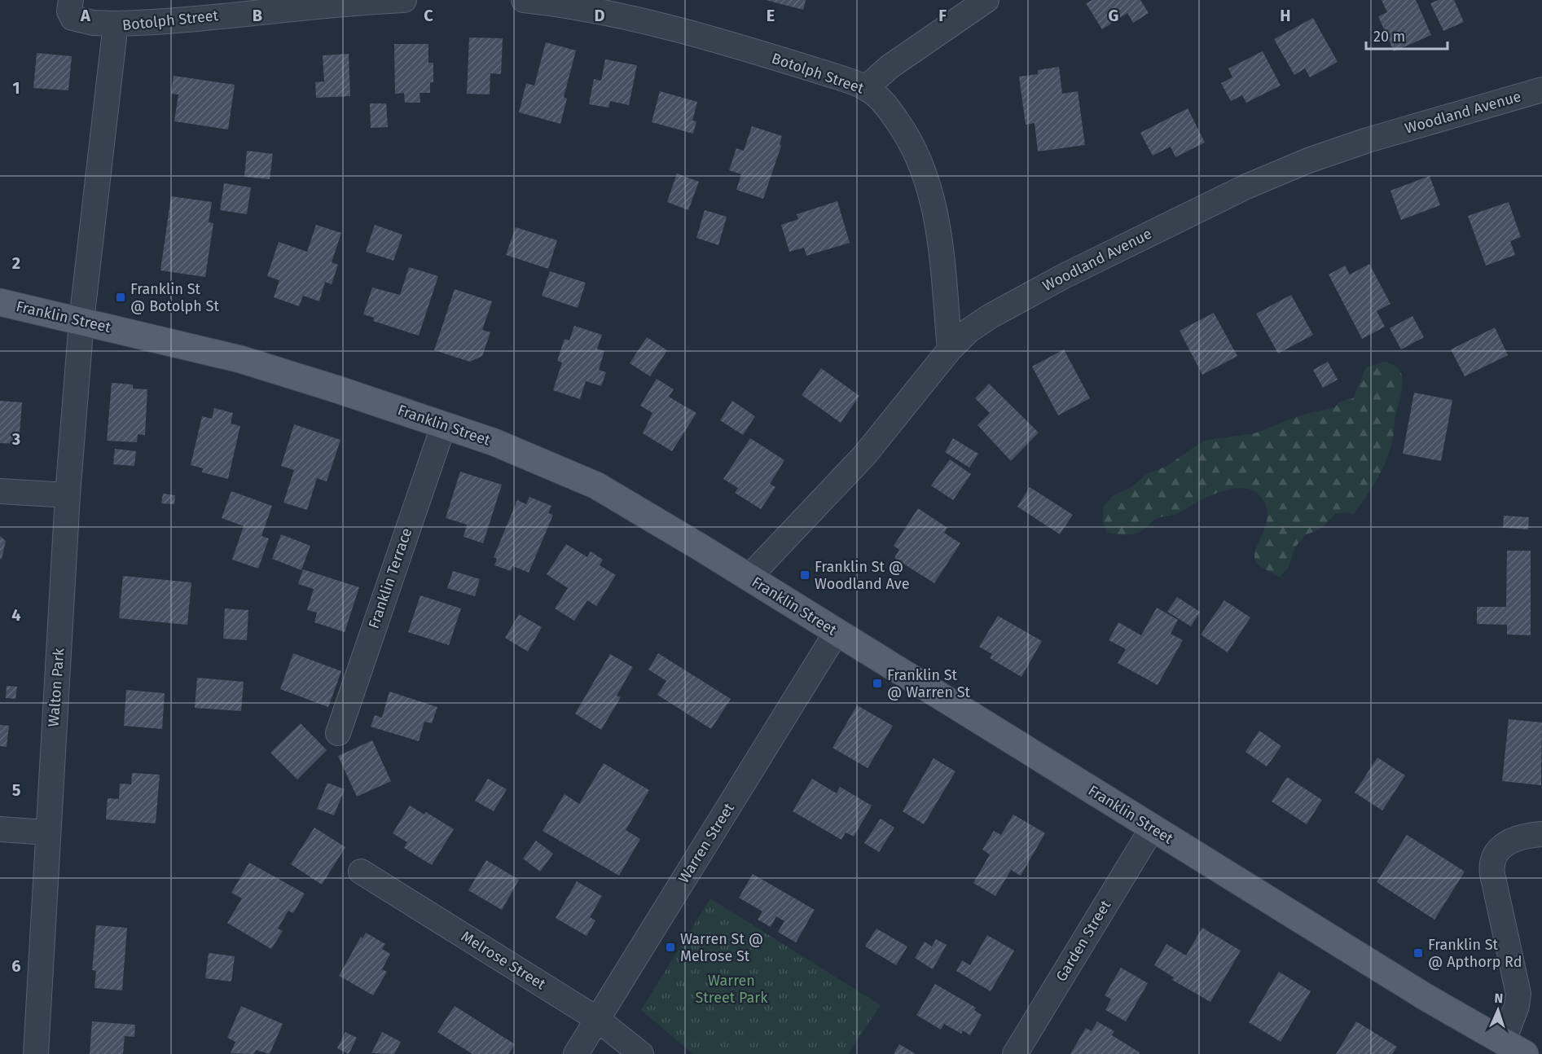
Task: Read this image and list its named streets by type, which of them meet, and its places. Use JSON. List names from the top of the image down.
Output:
{
  "streets": {
    "main road": ["Franklin Street"],
    "street": [
      "Botolph Street",
      "Woodland Avenue",
      "Franklin Terrace",
      "Walton Park",
      "Warren Street",
      "Garden Street",
      "Melrose Street"
    ]
  },
  "crossings": [
    ["Botolph Street", "Woodland Avenue"],
    ["Botolph Street", "Franklin Street"],
    ["Botolph Street", "Walton Park"],
    ["Woodland Avenue", "Franklin Street"],
    ["Franklin Street", "Franklin Terrace"],
    ["Franklin Street", "Walton Park"],
    ["Franklin Street", "Warren Street"],
    ["Franklin Street", "Garden Street"],
    ["Warren Street", "Melrose Street"]
  ],
  "parks": ["Warren Street Park"],
  "places": {
    "transit": [
      "Franklin St @ Botolph St",
      "Franklin St @ Woodland Ave",
      "Franklin St @ Warren St",
      "Warren St @ Melrose St",
      "Franklin St @ Apthorp Rd"
    ]
  },
  "scale_bar": "20 m",
  "north": "top",
  "grid": {
    "columns": [
      "A",
      "B",
      "C",
      "D",
      "E",
      "F",
      "G",
      "H"
    ],
    "rows": [
      "1",
      "2",
      "3",
      "4",
      "5",
      "6"
    ]
  }
}
